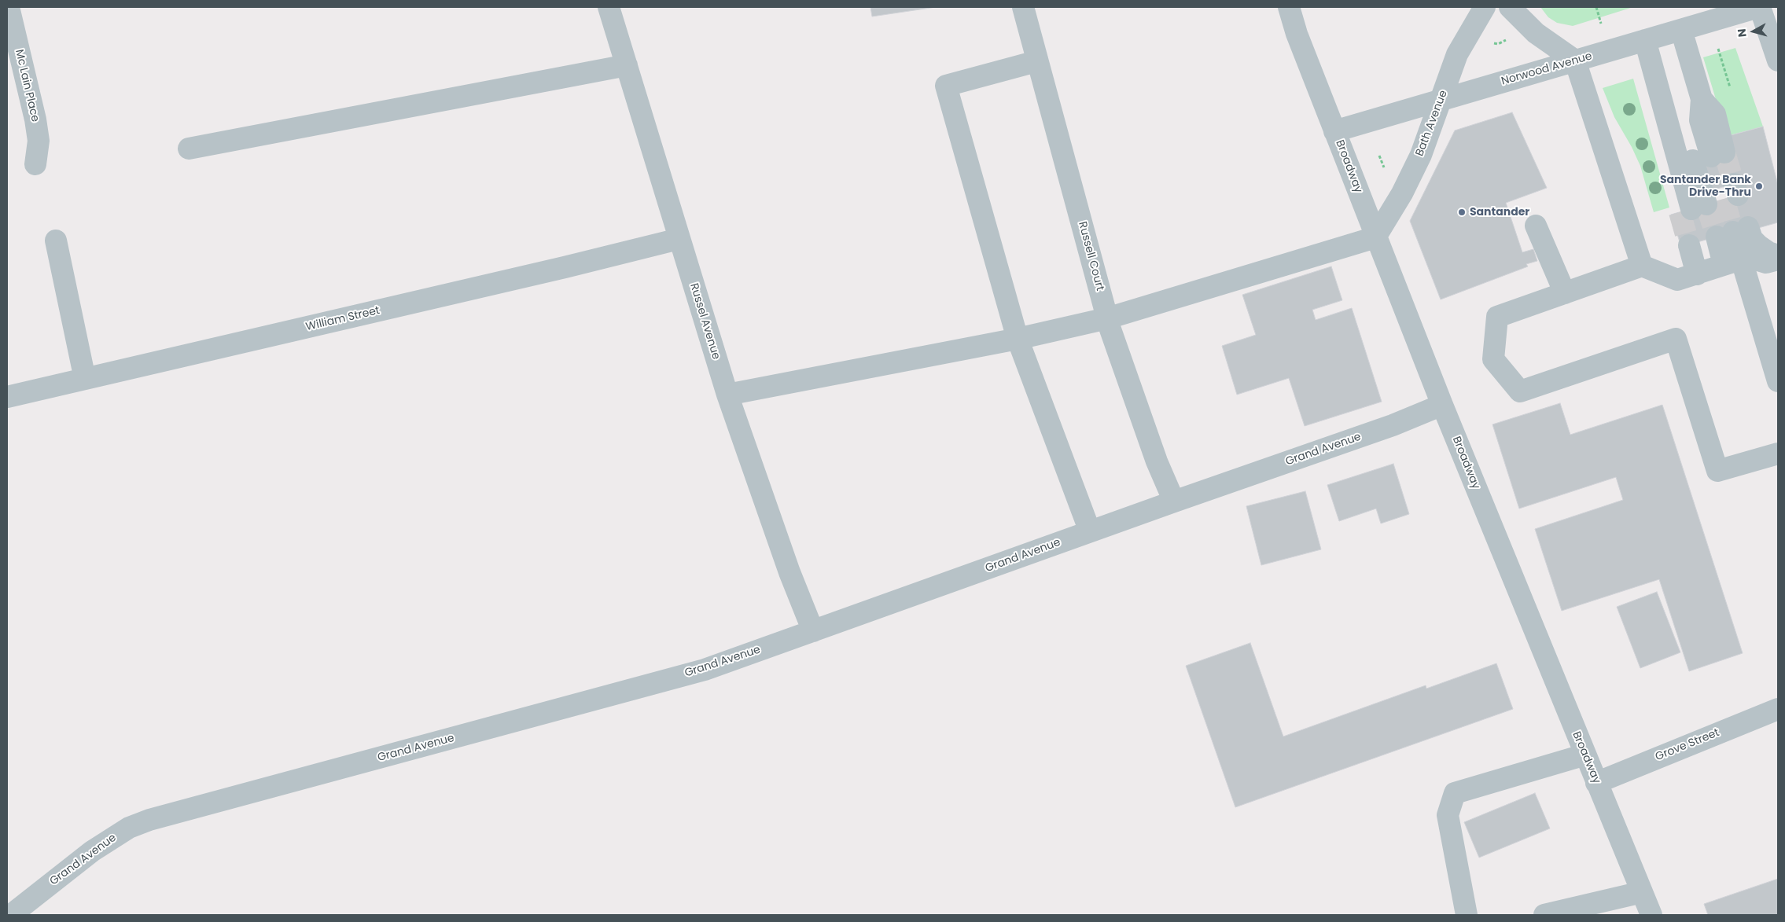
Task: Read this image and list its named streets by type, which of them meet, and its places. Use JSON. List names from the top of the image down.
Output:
{
  "streets": {
    "street": [
      "Norwood Avenue",
      "Mc Lain Place",
      "Bath Avenue",
      "Broadway",
      "Russell Court",
      "William Street",
      "Russel Avenue",
      "Grand Avenue",
      "Grove Street"
    ]
  },
  "crossings": [
    ["Norwood Avenue", "Bath Avenue"],
    ["Norwood Avenue", "Broadway"],
    ["Bath Avenue", "Broadway"],
    ["Broadway", "Grand Avenue"],
    ["Broadway", "Grove Street"],
    ["Russell Court", "Grand Avenue"],
    ["William Street", "Russel Avenue"],
    ["Russel Avenue", "Grand Avenue"]
  ],
  "places": ["Santander Bank Drive-Thru", "Santander"],
  "north": "left"
}
